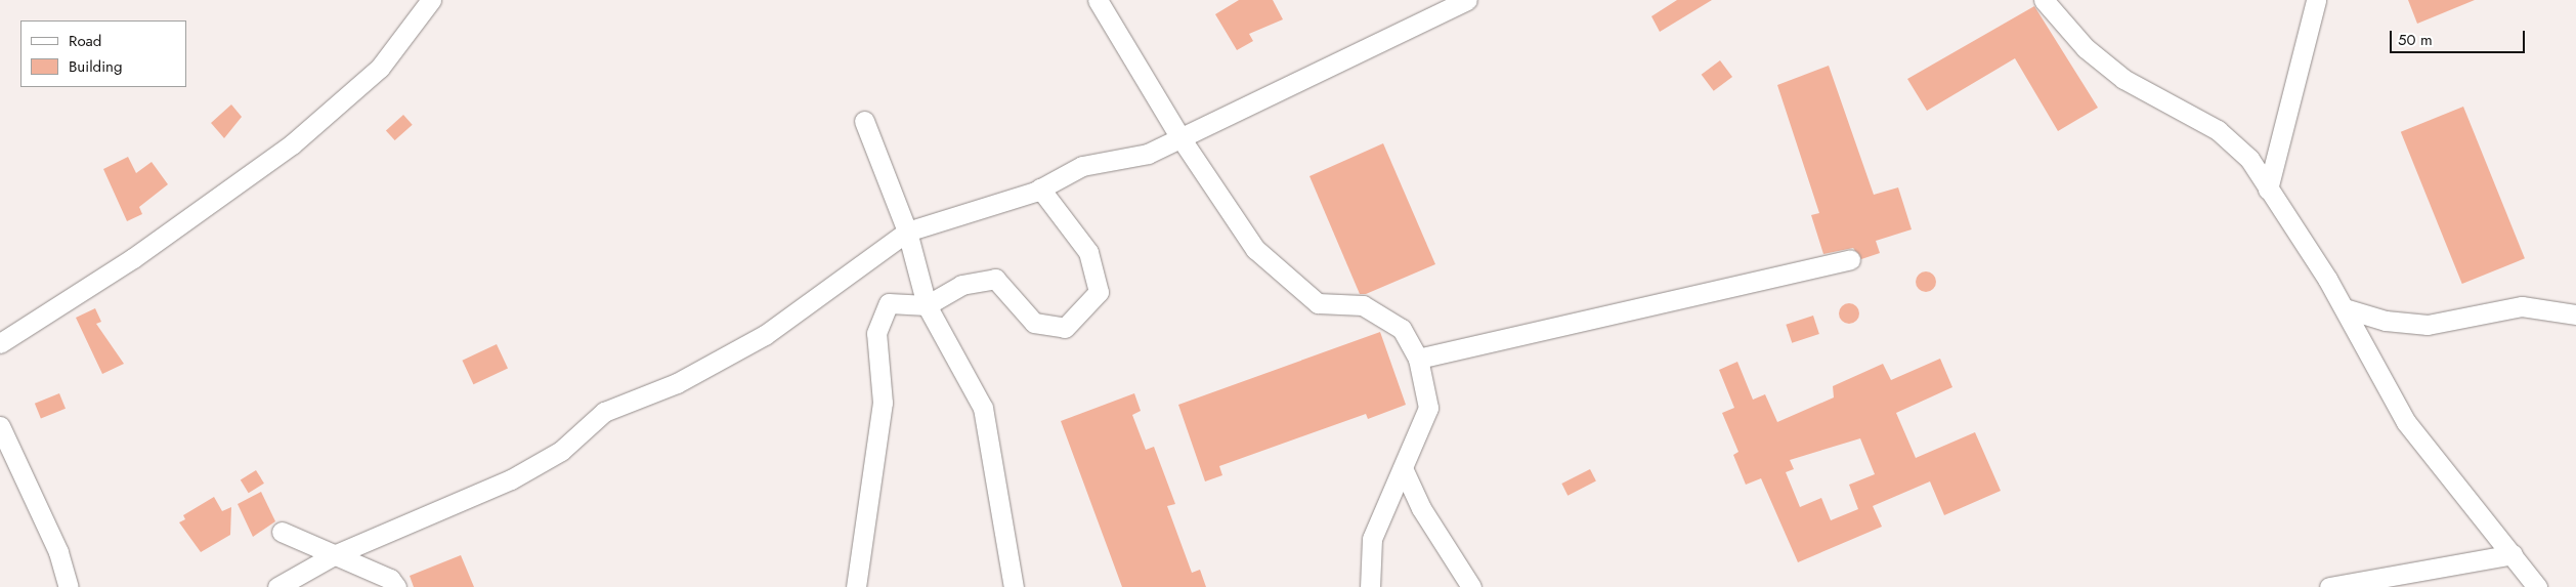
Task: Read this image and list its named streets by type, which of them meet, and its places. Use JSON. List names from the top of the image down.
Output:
{
  "legend": ["Road", "Building"],
  "scale_bar": "50 m"
}
